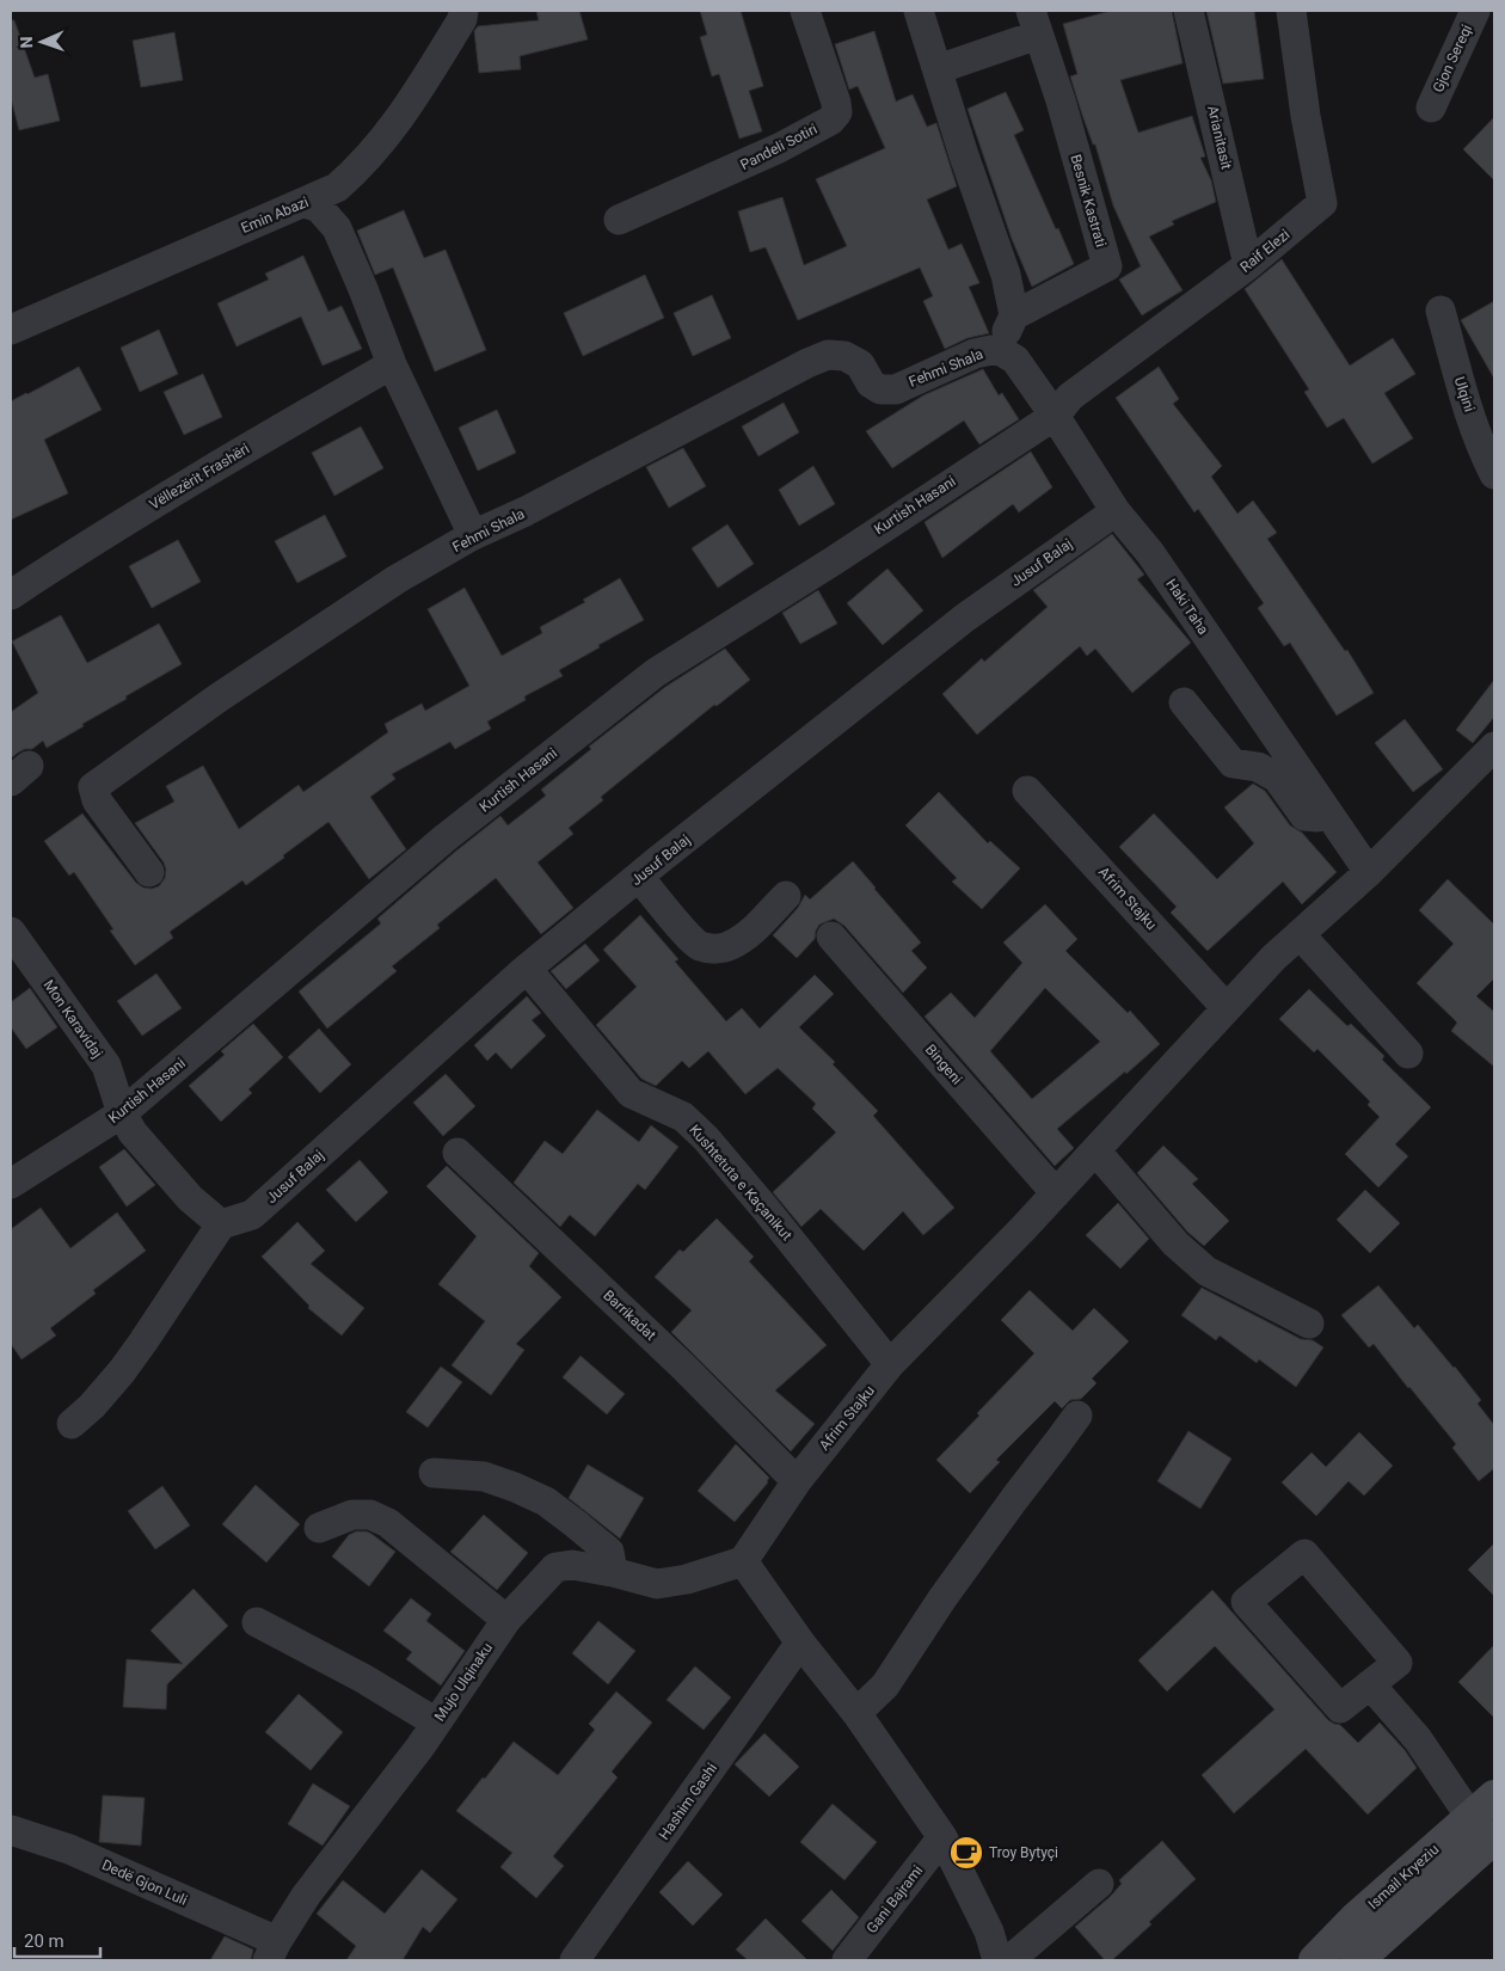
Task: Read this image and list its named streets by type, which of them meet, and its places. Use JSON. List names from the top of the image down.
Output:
{
  "streets": {
    "main road": ["Ismail Kryeziu"],
    "street": [
      "Gjon Sereqi",
      "Arianitasit",
      "Pandeli Sotiri",
      "Besnik Kastrati",
      "Emin Abazi",
      "Raif Elezi",
      "Fehmi Shala",
      "Ulqini",
      "Vëllezërit Frashëri",
      "Kurtish Hasani",
      "Jusuf Balaj",
      "Haki Taha",
      "Afrim Stajku",
      "Mon Karavidaj",
      "Bingeni",
      "Kushtetuta e Kaçanikut",
      "Barrikadat",
      "Mujo Ulqinaku",
      "Hashim Gashi",
      "Dedë Gjon Luli",
      "Gani Bajrami"
    ]
  },
  "crossings": [
    ["Arianitasit", "Raif Elezi"],
    ["Raif Elezi", "Kurtish Hasani"],
    ["Raif Elezi", "Haki Taha"],
    ["Fehmi Shala", "Haki Taha"],
    ["Kurtish Hasani", "Haki Taha"],
    ["Kurtish Hasani", "Mon Karavidaj"],
    ["Jusuf Balaj", "Haki Taha"],
    ["Jusuf Balaj", "Kushtetuta e Kaçanikut"],
    ["Haki Taha", "Afrim Stajku"],
    ["Afrim Stajku", "Bingeni"],
    ["Afrim Stajku", "Kushtetuta e Kaçanikut"],
    ["Afrim Stajku", "Barrikadat"],
    ["Afrim Stajku", "Mujo Ulqinaku"],
    ["Mujo Ulqinaku", "Dedë Gjon Luli"]
  ],
  "places": {
    "cafe": ["Troy Bytyçi"]
  },
  "scale_bar": "20 m",
  "north": "left"
}
